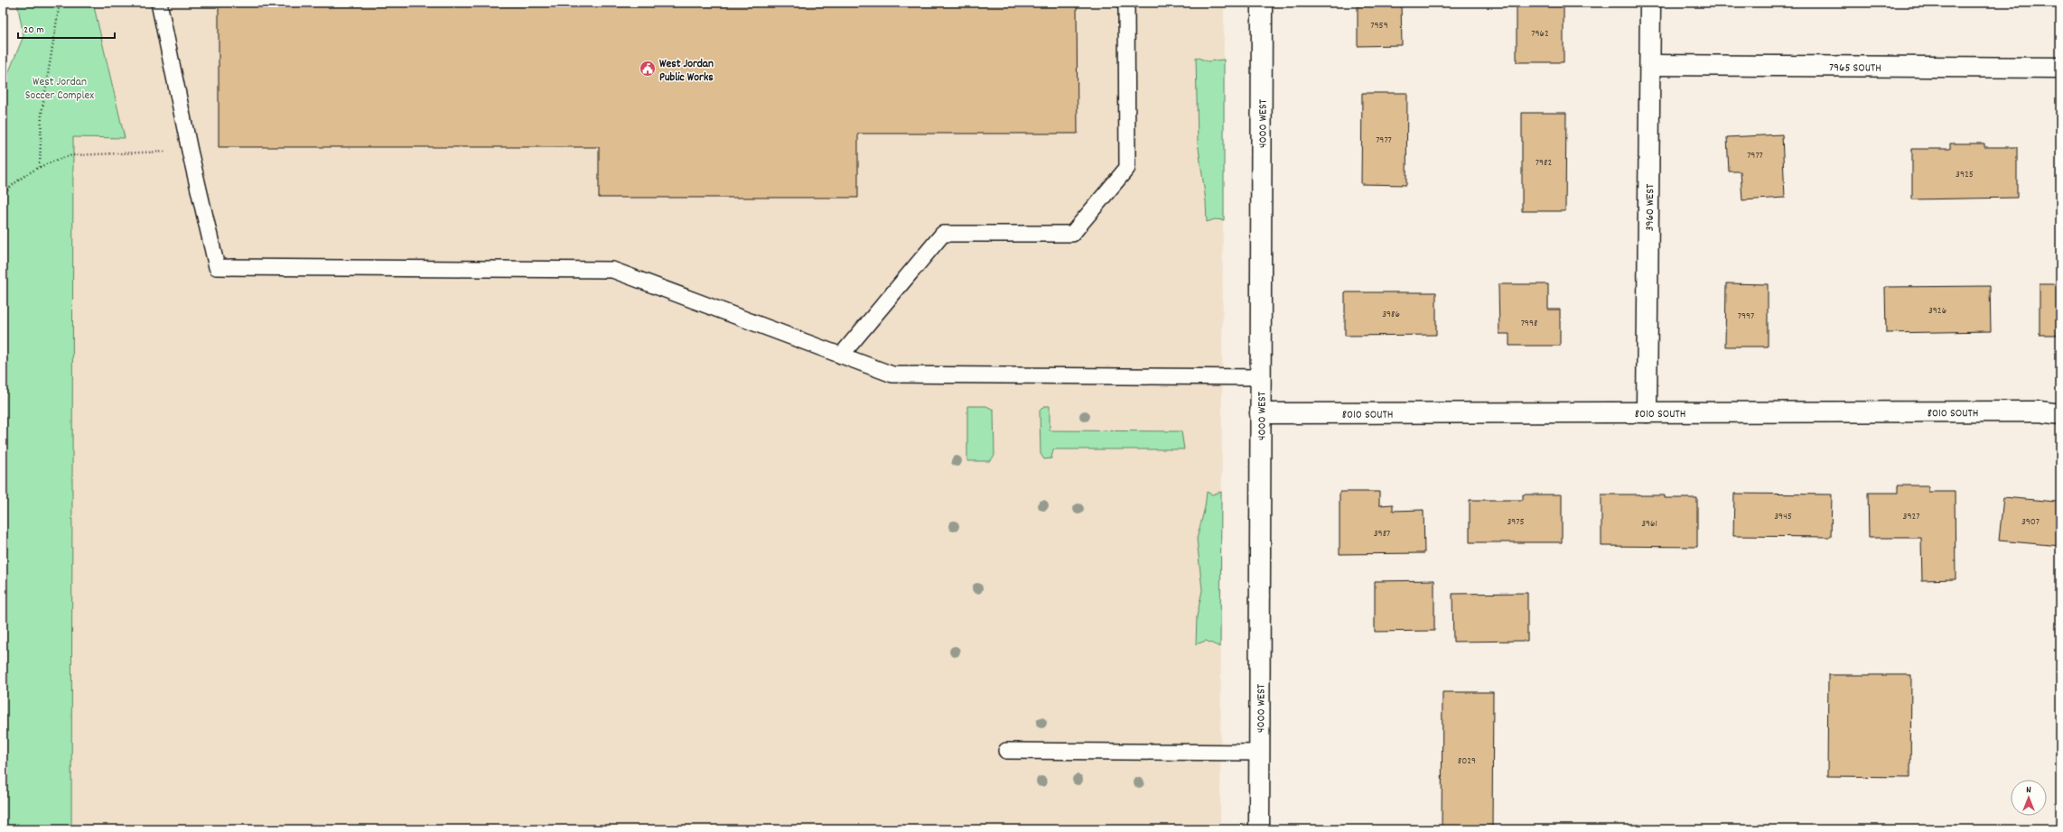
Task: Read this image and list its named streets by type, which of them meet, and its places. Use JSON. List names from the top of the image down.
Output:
{
  "streets": {
    "street": [
      "7965 SOUTH",
      "4000 WEST",
      "3960 WEST",
      "8010 SOUTH"
    ]
  },
  "crossings": [
    ["7965 SOUTH", "3960 WEST"],
    ["4000 WEST", "8010 SOUTH"],
    ["3960 WEST", "8010 SOUTH"]
  ],
  "parks": ["West Jordan Soccer Complex"],
  "places": {
    "public building": ["West Jordan Public Works"]
  },
  "house_numbers": [
    "7959",
    "7962",
    "7977",
    "7977",
    "7982",
    "3925",
    "3926",
    "3986",
    "7997",
    "7998",
    "3945",
    "3927",
    "3975",
    "3907",
    "3961",
    "3987",
    "8029"
  ],
  "scale_bar": "20 m",
  "north": "top"
}
